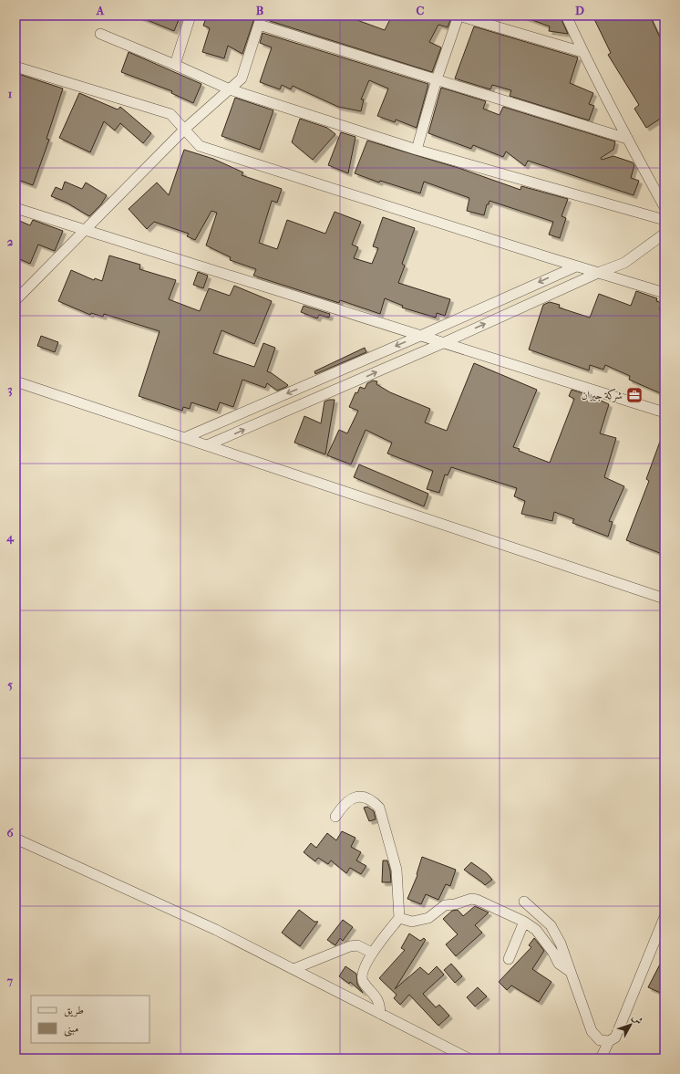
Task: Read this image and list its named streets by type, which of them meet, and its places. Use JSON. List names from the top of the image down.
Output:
{
  "places": {
    "office": ["شركة جيران"]
  },
  "legend": ["طريق", "مبنى"],
  "north": "top right",
  "grid": {
    "columns": [
      "A",
      "B",
      "C",
      "D"
    ],
    "rows": [
      "1",
      "2",
      "3",
      "4",
      "5",
      "6",
      "7"
    ]
  }
}
